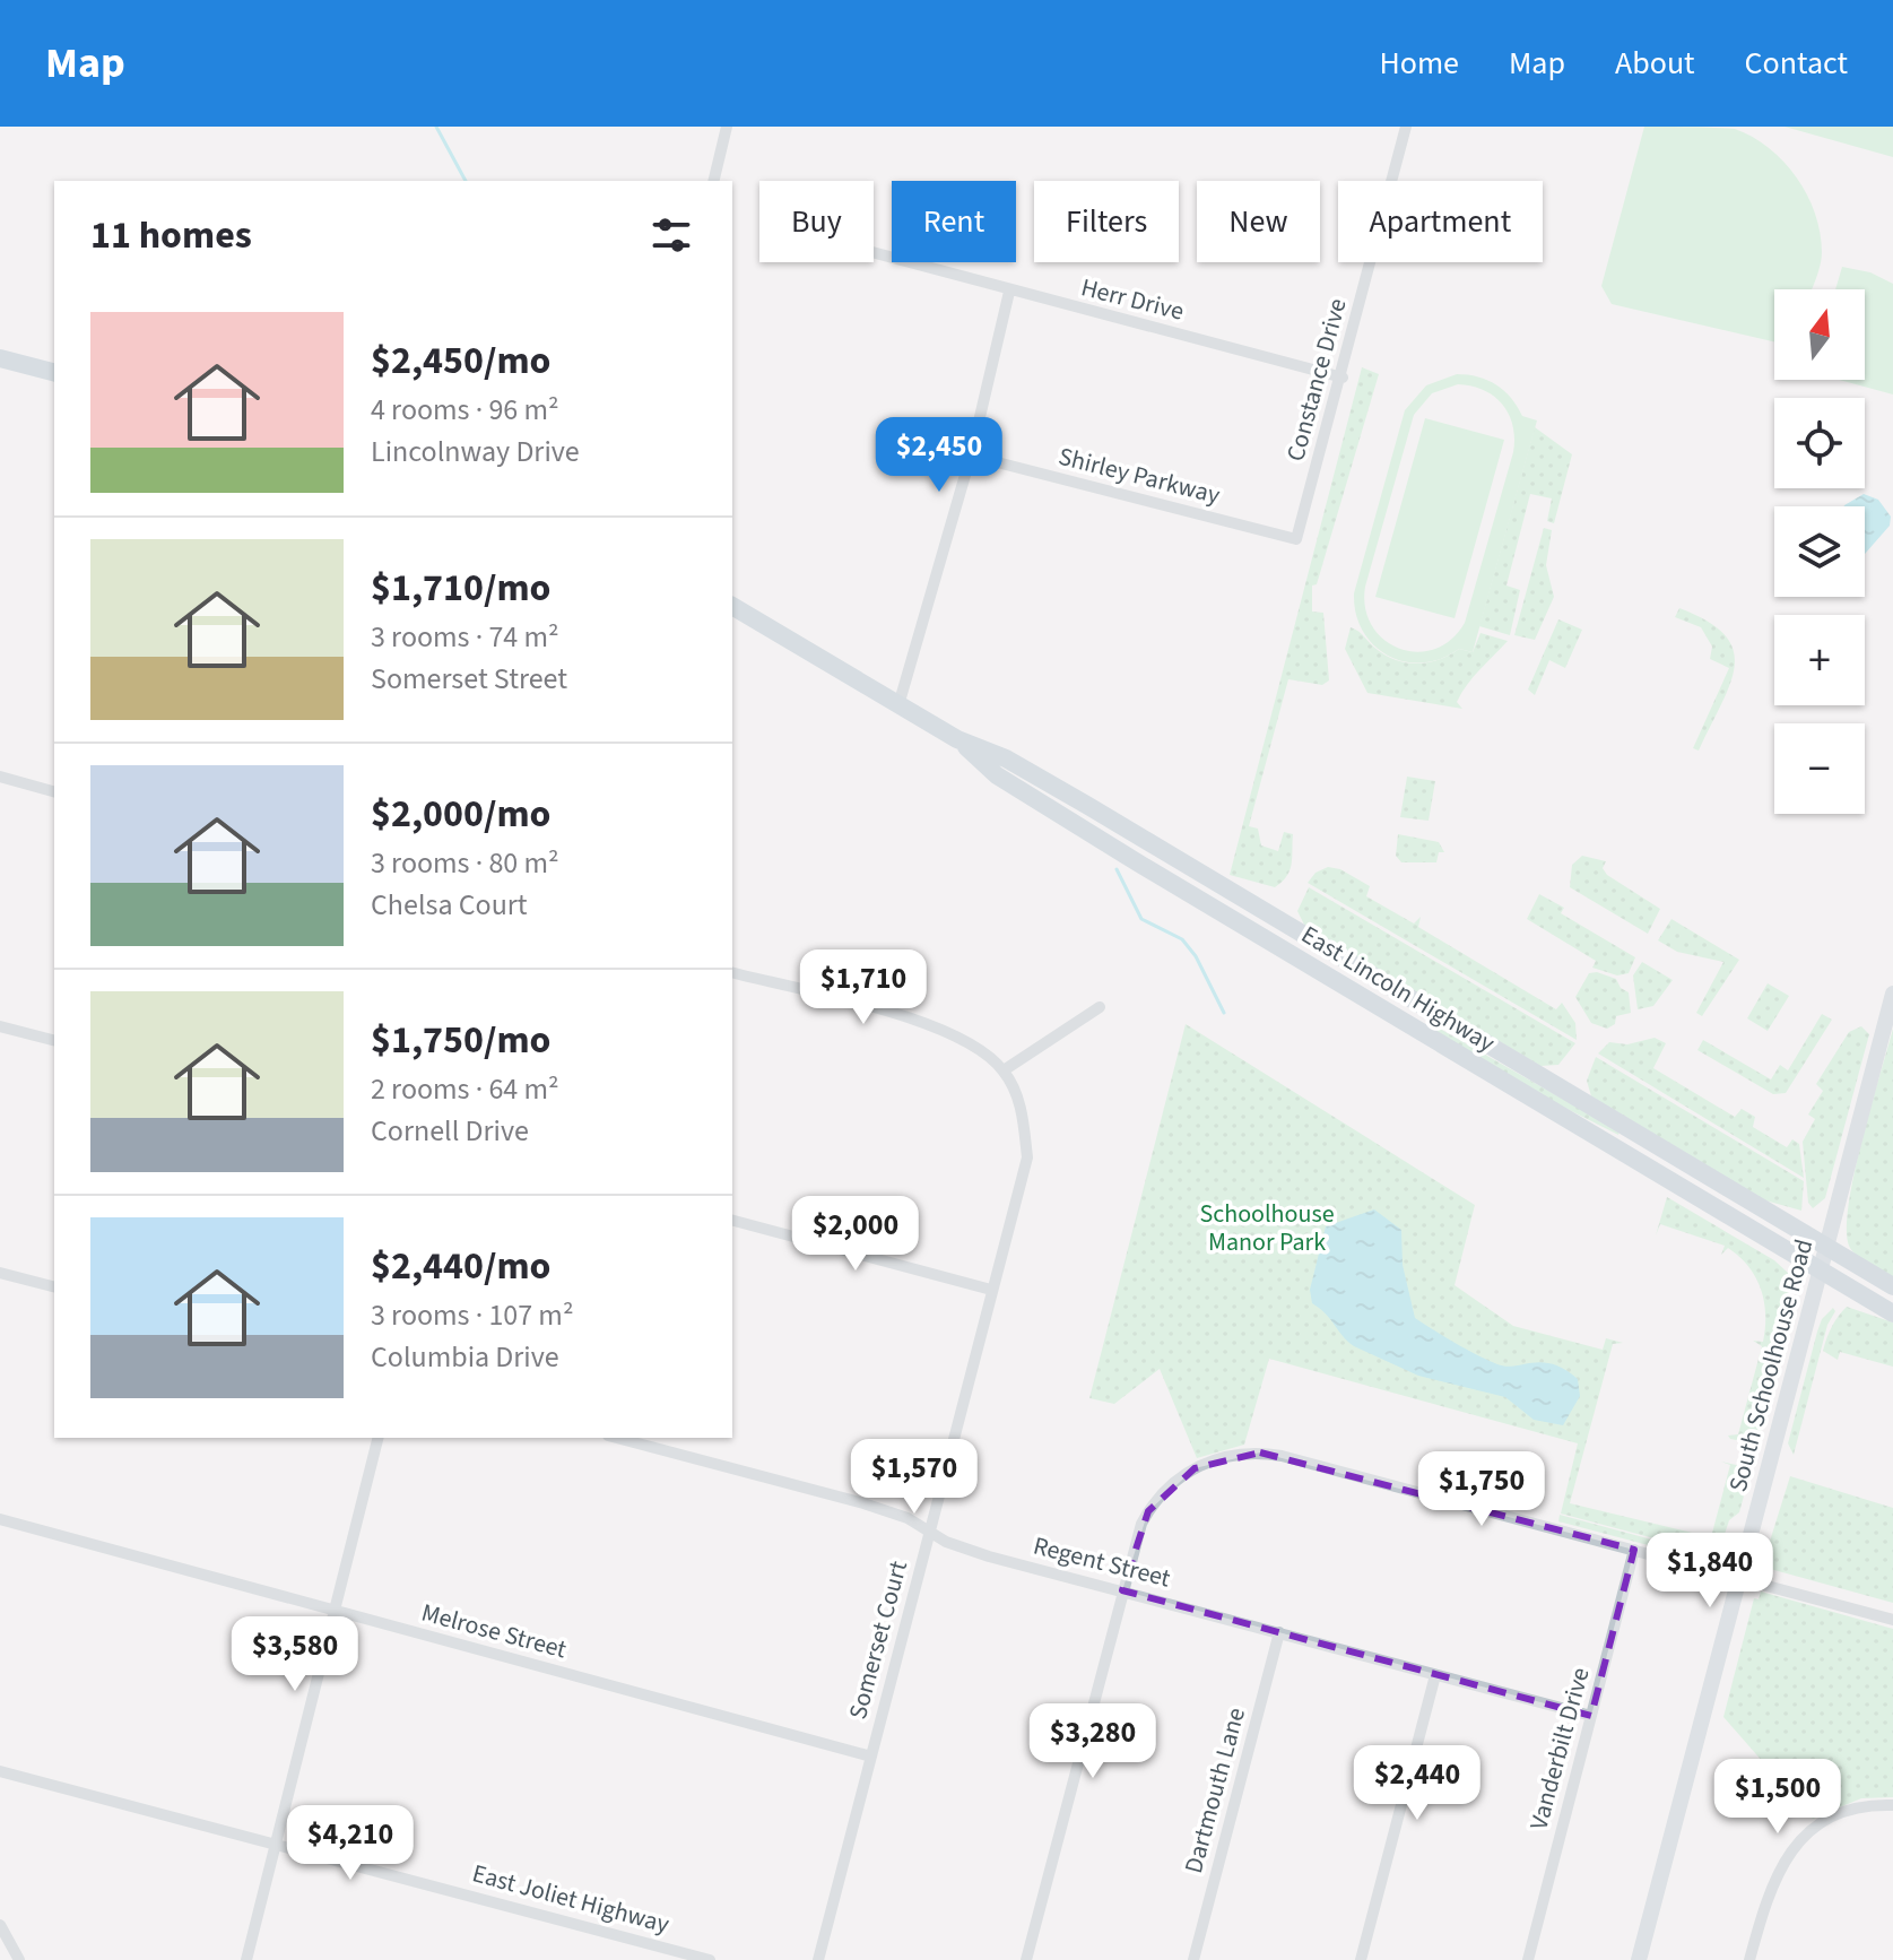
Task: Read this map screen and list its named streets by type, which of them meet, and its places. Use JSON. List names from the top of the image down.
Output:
{
  "streets": {
    "main road": ["East Lincoln Highway"],
    "street": [
      "Herr Drive",
      "Constance Drive",
      "Shirley Parkway",
      "South Schoolhouse Road",
      "Regent Street",
      "Melrose Street",
      "Somerset Court",
      "Vanderbilt Drive",
      "Dartmouth Lane",
      "East Joliet Highway"
    ]
  },
  "crossings": [
    ["Herr Drive", "Constance Drive"],
    ["Constance Drive", "Shirley Parkway"],
    ["East Lincoln Highway", "South Schoolhouse Road"],
    ["Regent Street", "Somerset Court"],
    ["Regent Street", "Vanderbilt Drive"],
    ["Regent Street", "Dartmouth Lane"],
    ["Melrose Street", "Somerset Court"]
  ],
  "parks": ["Schoolhouse Manor Park"],
  "north": "top",
  "page": {
    "header": "Map",
    "nav": [
      "Home",
      "Map",
      "About",
      "Contact"
    ],
    "chip": [
      "Buy",
      "Rent",
      "Filters",
      "New",
      "Apartment"
    ],
    "heading": "11 homes",
    "map_buttons": ["+", "−"],
    "list": [
      {
        "name": "$2,450/mo",
        "note": "4 rooms · 96 m² · Lincolnway Drive"
      },
      {
        "name": "$1,710/mo",
        "note": "3 rooms · 74 m² · Somerset Street"
      },
      {
        "name": "$2,000/mo",
        "note": "3 rooms · 80 m² · Chelsa Court"
      },
      {
        "name": "$1,750/mo",
        "note": "2 rooms · 64 m² · Cornell Drive"
      },
      {
        "name": "$2,440/mo",
        "note": "3 rooms · 107 m² · Columbia Drive"
      }
    ],
    "price": [
      "$2,450",
      "$1,710",
      "$2,000",
      "$1,570",
      "$1,750",
      "$1,840",
      "$3,580",
      "$3,280",
      "$2,440",
      "$1,500",
      "$4,210"
    ]
  }
}
